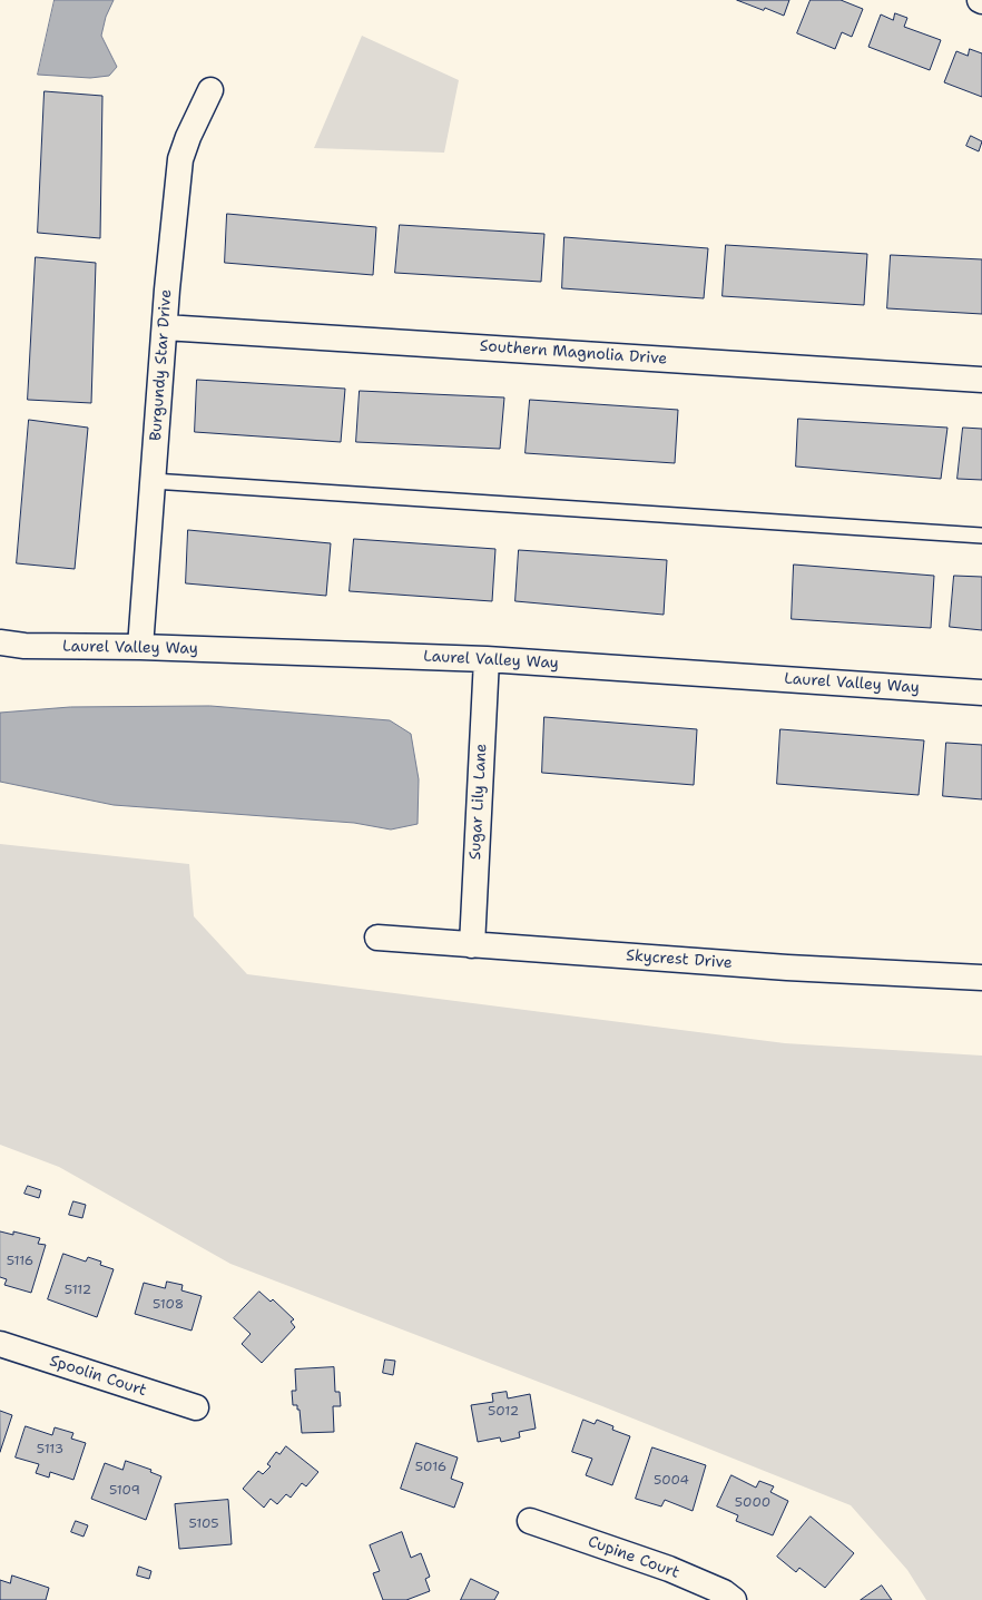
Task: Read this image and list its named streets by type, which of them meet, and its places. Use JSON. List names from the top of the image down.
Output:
{
  "streets": {
    "street": [
      "Southern Magnolia Drive",
      "Burgundy Star Drive",
      "Laurel Valley Way",
      "Sugar Lily Lane",
      "Skycrest Drive",
      "Spoolin Court",
      "Cupine Court"
    ]
  },
  "crossings": [
    ["Southern Magnolia Drive", "Burgundy Star Drive"],
    ["Burgundy Star Drive", "Laurel Valley Way"],
    ["Laurel Valley Way", "Sugar Lily Lane"],
    ["Sugar Lily Lane", "Skycrest Drive"]
  ],
  "house_numbers": [
    "5116",
    "5112",
    "5108",
    "5012",
    "5113",
    "5016",
    "5004",
    "5109",
    "5000",
    "5105"
  ]
}
